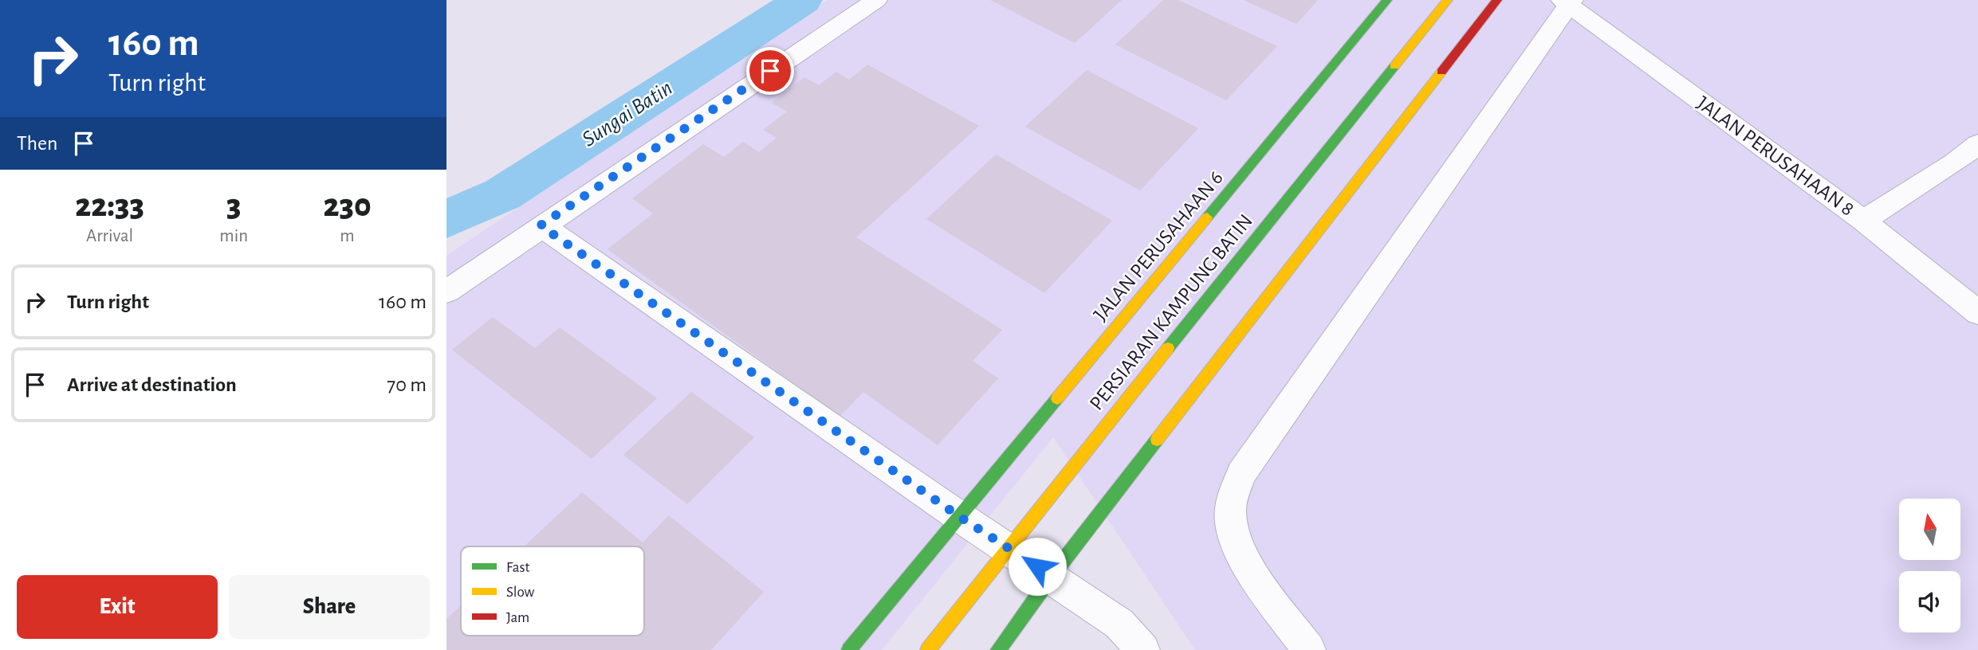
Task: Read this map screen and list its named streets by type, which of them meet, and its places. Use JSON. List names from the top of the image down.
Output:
{
  "streets": {
    "street": ["JALAN PERUSAHAAN 8", "JALAN PERUSAHAAN 6", "PERSIARAN KAMPUNG BATIN"]
  },
  "water": ["Sungai Batin"],
  "legend": ["Fast", "Slow", "Jam"],
  "north": "top",
  "page": {
    "turn": ["160 m", "Turn right"],
    "then": "Then",
    "eta": [
      "22:33",
      "Arrival",
      "3",
      "min",
      "230",
      "m"
    ],
    "list": [
      {
        "name": "Turn right",
        "value": "160 m"
      },
      {
        "name": "Arrive at destination",
        "value": "70 m"
      }
    ],
    "buttons": ["Exit", "Share"]
  }
}
